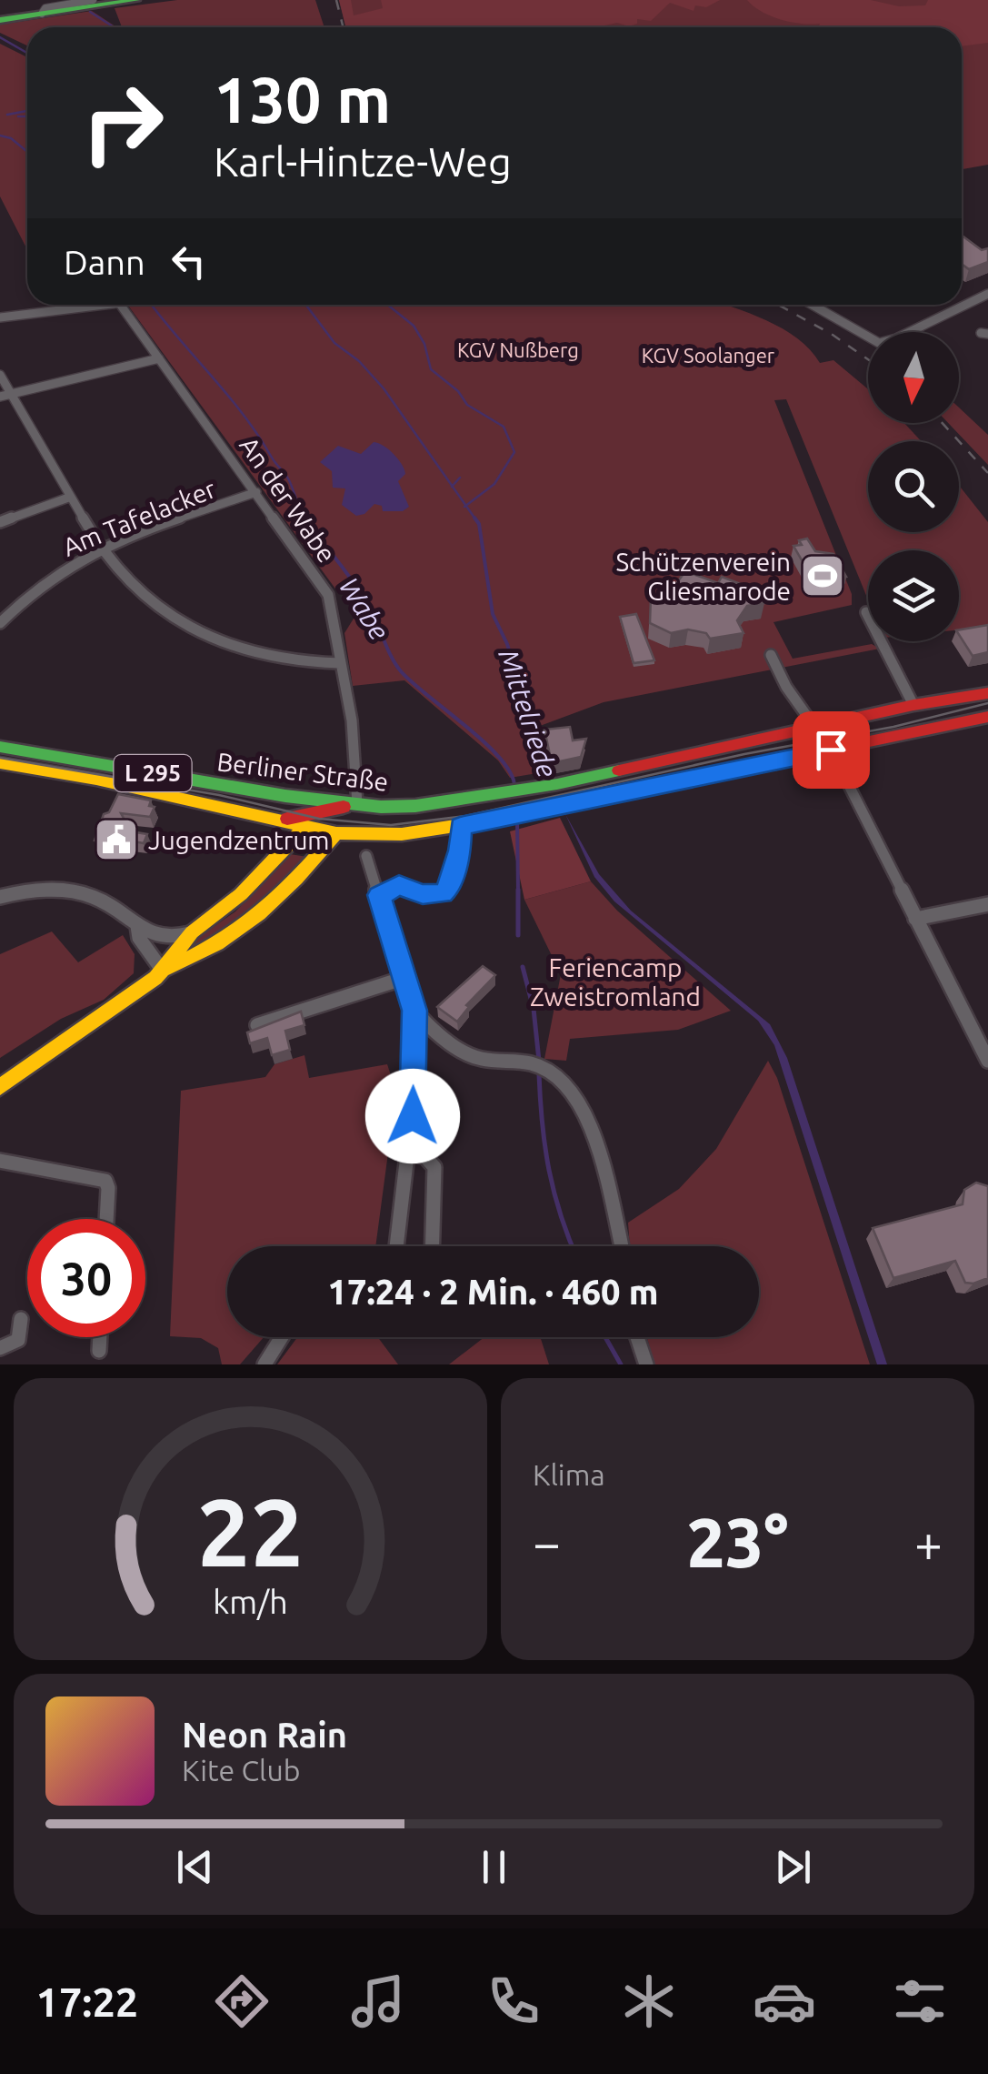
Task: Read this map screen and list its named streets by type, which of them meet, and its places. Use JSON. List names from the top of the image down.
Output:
{
  "streets": {
    "main road": ["Berliner Straße", "L 295"],
    "street": ["An der Wabe", "Am Tafelacker"]
  },
  "crossings": [
    ["An der Wabe", "Am Tafelacker"],
    ["An der Wabe", "Berliner Straße"]
  ],
  "water": ["Wabe", "Mittelriede"],
  "parks": ["KGV Nußberg", "KGV Soolanger", "Feriencamp Zweistromland"],
  "places": {
    "sports": ["Schützenverein Gliesmarode"],
    "public building": ["Jugendzentrum"]
  },
  "north": "bottom",
  "page": {
    "turn": ["130 m", "Karl-Hintze-Weg"],
    "then": "Dann",
    "limit": "30",
    "trip": "17:24 · 2 Min. · 460 m",
    "tile": "Klima",
    "heat": ["−", "23°", "+"],
    "song": ["Neon Rain", "Kite Club"],
    "tabs": "17:22",
    "gauge": ["22", "km/h"]
  }
}
